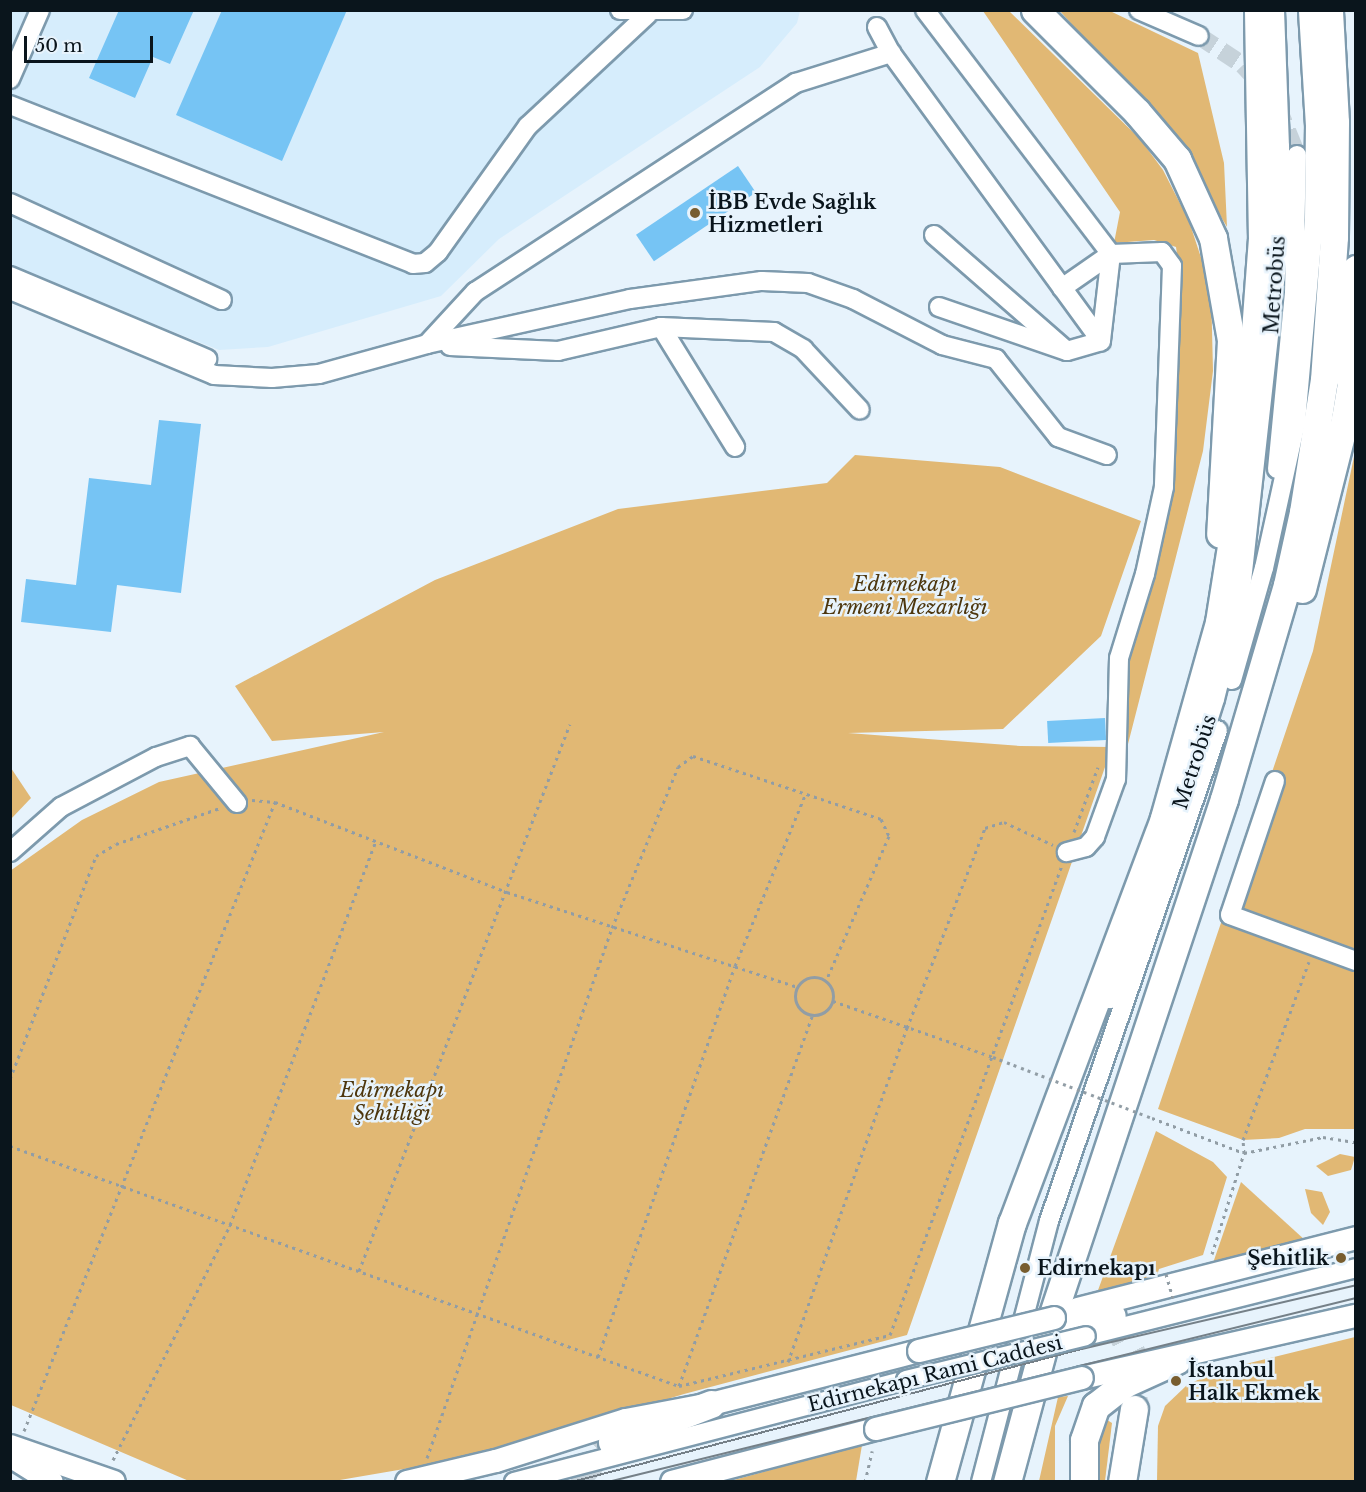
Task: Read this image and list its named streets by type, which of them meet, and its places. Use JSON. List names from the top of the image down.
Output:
{
  "streets": {
    "main road": ["Edirnekapı Rami Caddesi"],
    "lane": ["Metrobüs"]
  },
  "parks": ["Edirnekapı Ermeni Mezarlığı", "Edirnekapı Şehitliği"],
  "places": [
    "İBB Evde Sağlık Hizmetleri",
    "Şehitlik",
    "Edirnekapı",
    "İstanbul Halk Ekmek"
  ],
  "scale_bar": "50 m"
}
